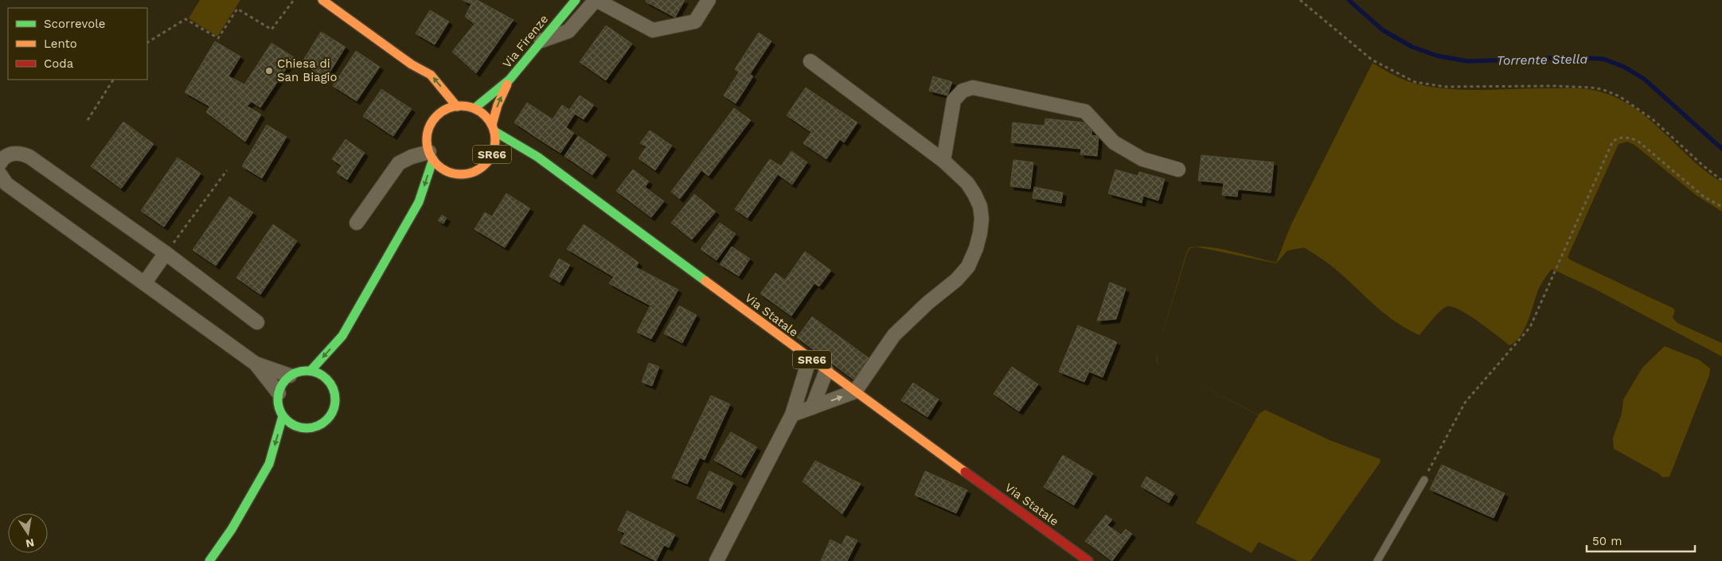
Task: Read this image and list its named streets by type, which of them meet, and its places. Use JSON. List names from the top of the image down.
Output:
{
  "streets": {
    "main road": ["Via Firenze", "SR66", "Via Statale"]
  },
  "crossings": [
    ["SR66", "Via Statale"]
  ],
  "water": ["Torrente Stella"],
  "places": ["Chiesa di San Biagio"],
  "legend": ["Scorrevole", "Lento", "Coda"],
  "scale_bar": "50 m",
  "north": "bottom"
}
